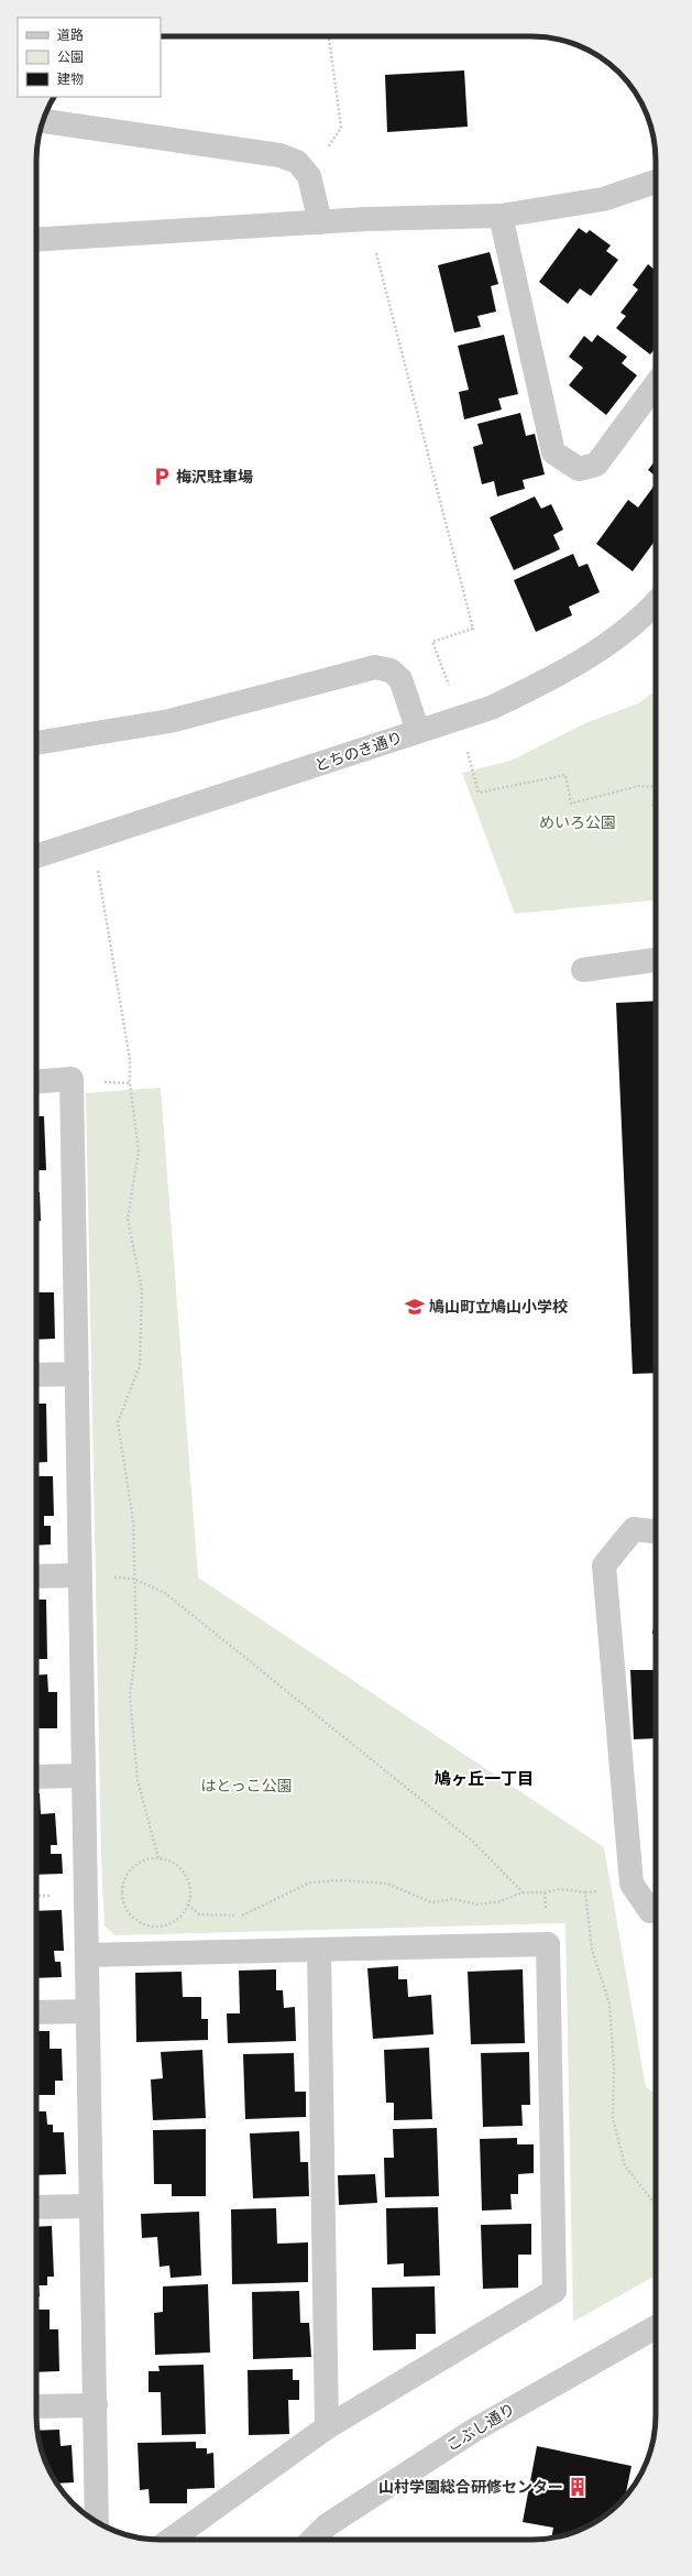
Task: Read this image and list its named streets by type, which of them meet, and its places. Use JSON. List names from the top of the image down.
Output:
{
  "streets": {
    "street": ["とちのき通り", "こぶし通り"]
  },
  "districts": ["鳩ヶ丘一丁目"],
  "parks": ["めいろ公園", "はとっこ公園"],
  "places": {
    "parking": ["梅沢駐車場"],
    "school or university": ["鳩山町立鳩山小学校"],
    "building": ["山村学園総合研修センター"]
  },
  "legend": ["道路", "公園", "建物"]
}
